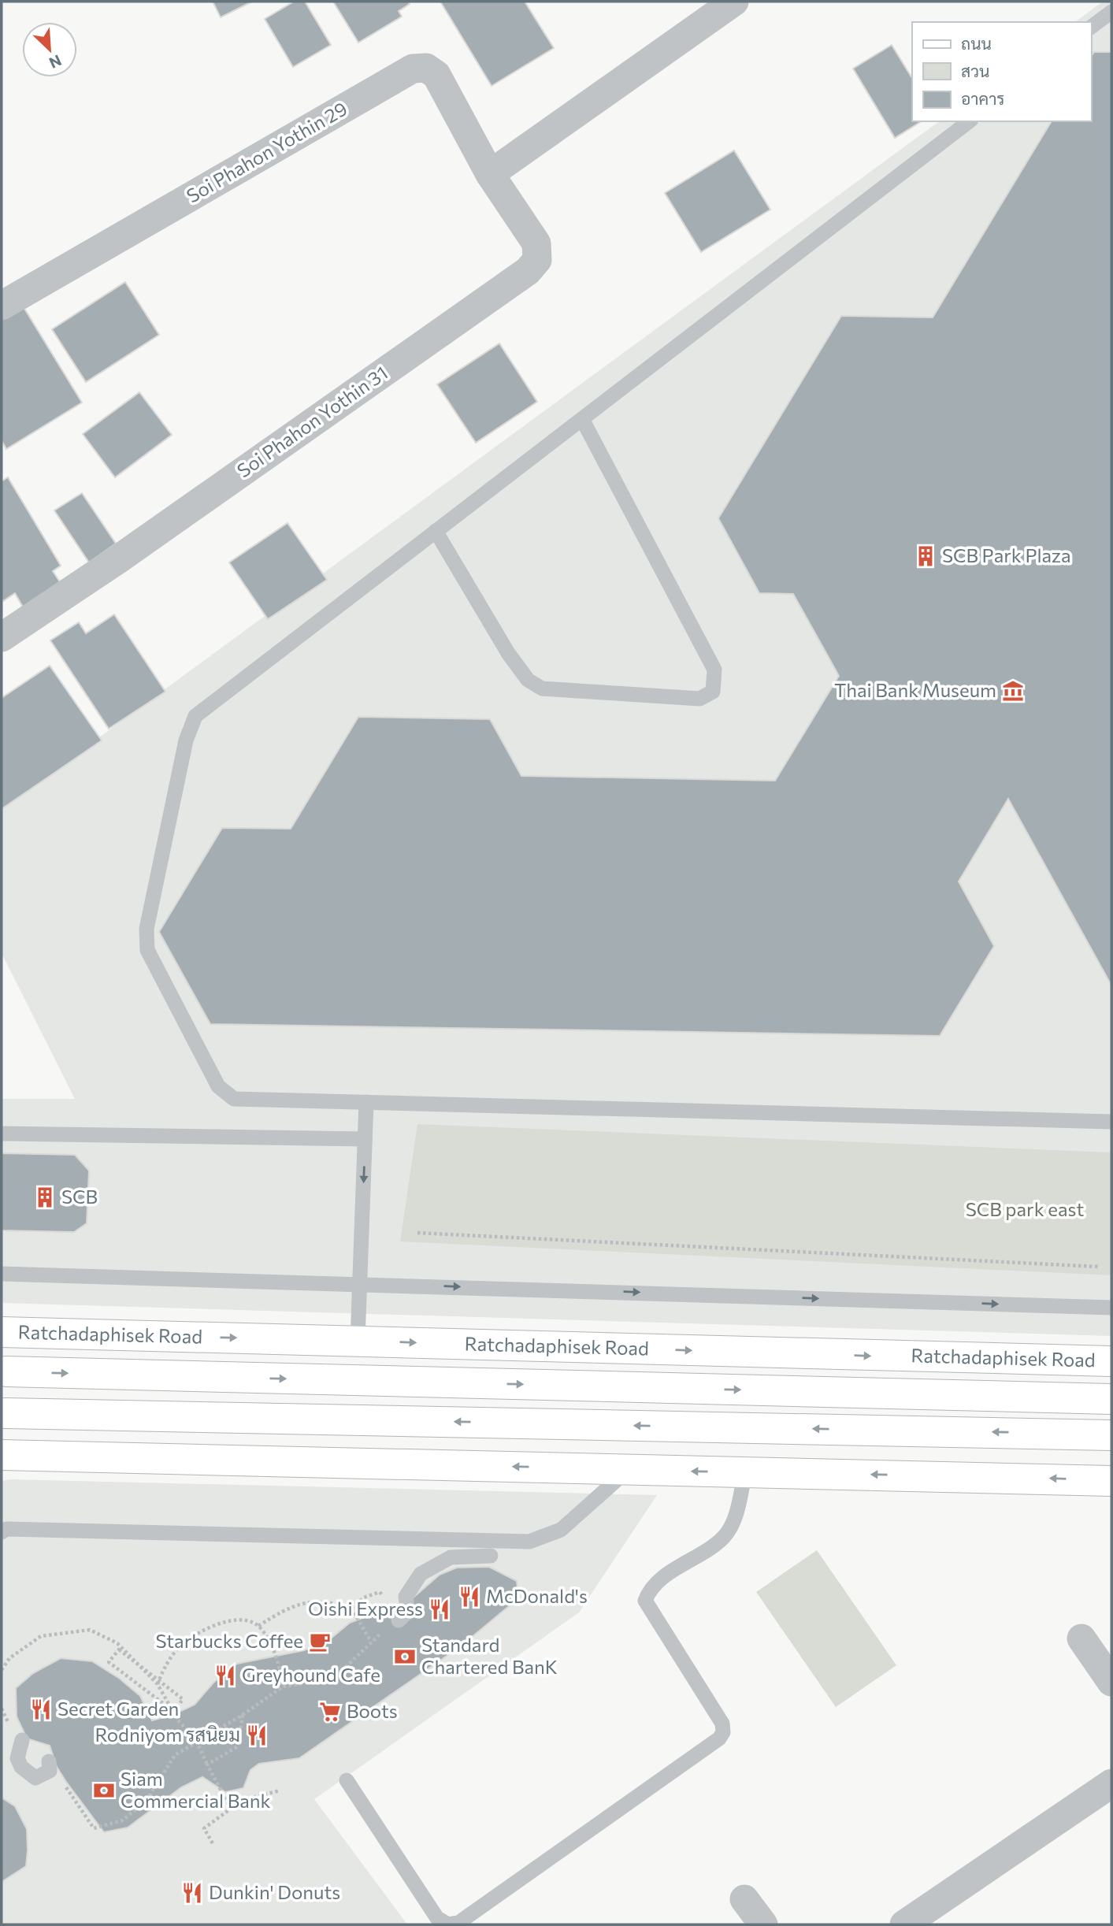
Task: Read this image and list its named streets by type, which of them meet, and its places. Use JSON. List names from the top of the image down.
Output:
{
  "streets": {
    "main road": ["Ratchadaphisek Road"],
    "street": ["Soi Phahon Yothin 29", "Soi Phahon Yothin 31"]
  },
  "crossings": [
    ["Soi Phahon Yothin 29", "Soi Phahon Yothin 31"]
  ],
  "parks": ["SCB park east"],
  "places": {
    "building": ["SCB Park Plaza", "SCB"],
    "museum": ["Thai Bank Museum"],
    "restaurant": [
      "McDonald's",
      "Oishi Express",
      "Greyhound Cafe",
      "Secret Garden",
      "Rodniyom รสนิยม",
      "Dunkin' Donuts"
    ],
    "cafe": ["Starbucks Coffee"],
    "bank": ["Standard Chartered BanK", "Siam Commercial Bank"],
    "supermarket": ["Boots"]
  },
  "legend": ["ถนน", "สวน", "อาคาร"],
  "north": "bottom right"
}
